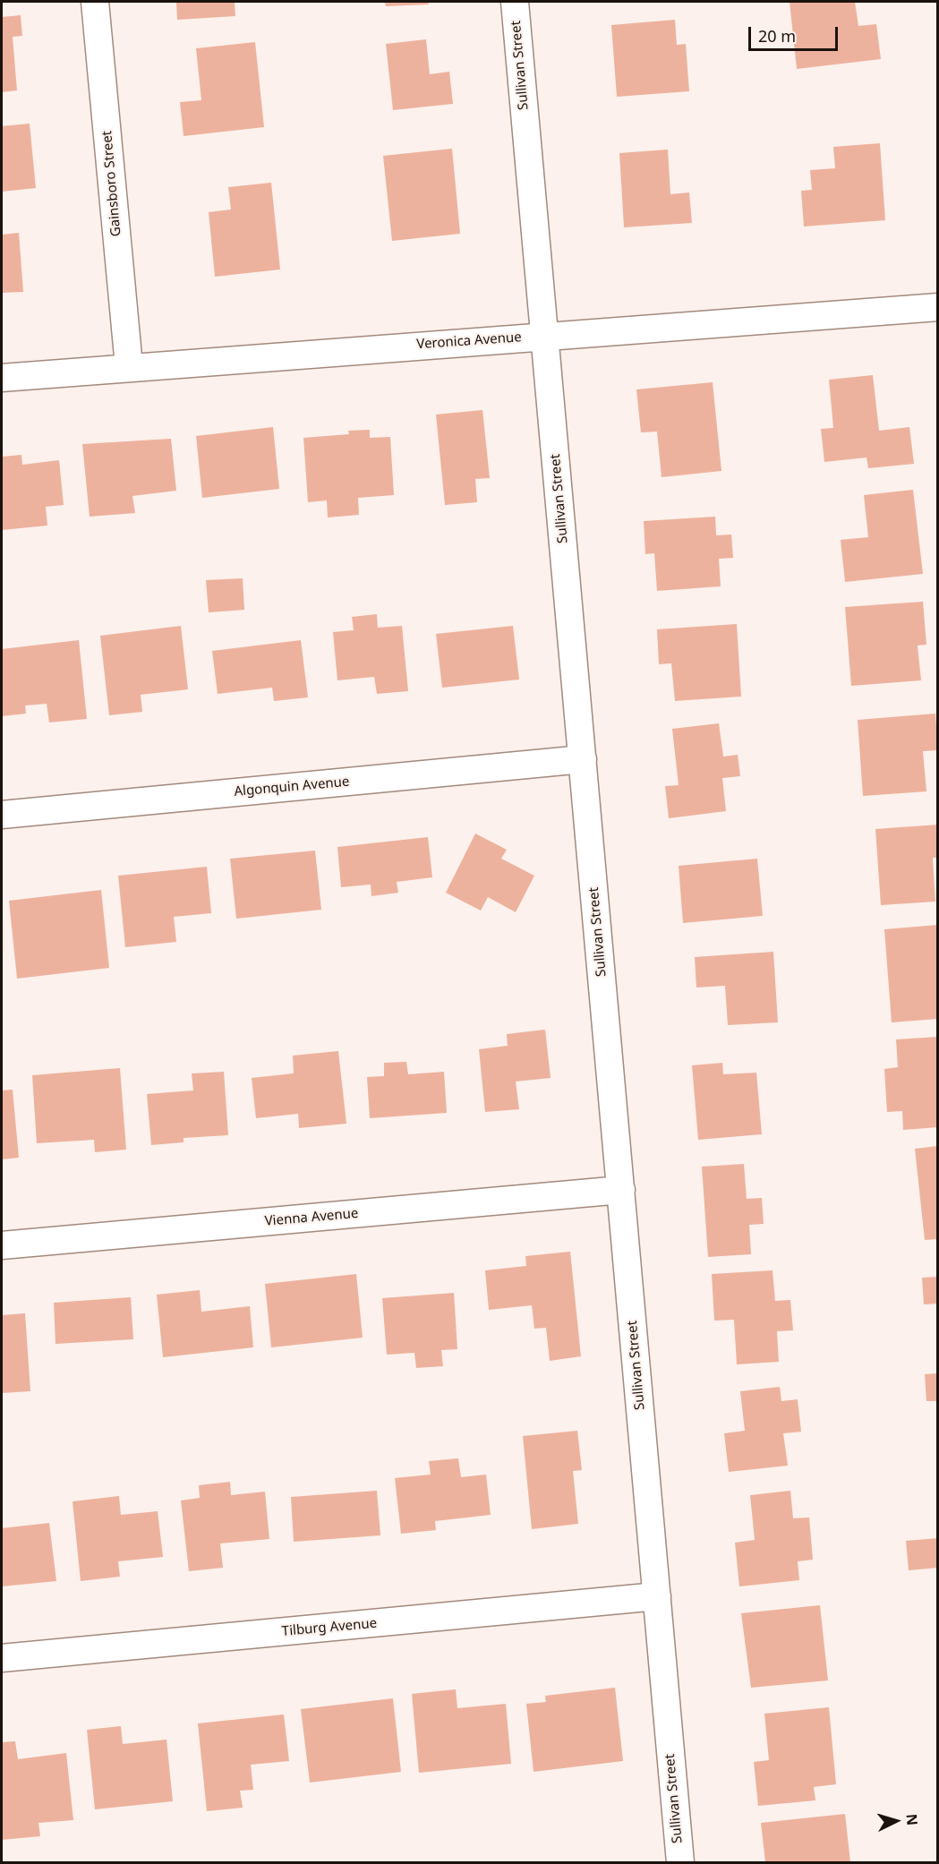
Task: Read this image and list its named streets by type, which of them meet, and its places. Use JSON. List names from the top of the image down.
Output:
{
  "streets": {
    "street": [
      "Sullivan Street",
      "Gainsboro Street",
      "Veronica Avenue",
      "Algonquin Avenue",
      "Vienna Avenue",
      "Tilburg Avenue"
    ]
  },
  "crossings": [
    ["Sullivan Street", "Veronica Avenue"],
    ["Sullivan Street", "Algonquin Avenue"],
    ["Sullivan Street", "Vienna Avenue"],
    ["Sullivan Street", "Tilburg Avenue"],
    ["Gainsboro Street", "Veronica Avenue"]
  ],
  "scale_bar": "20 m",
  "north": "right"
}
